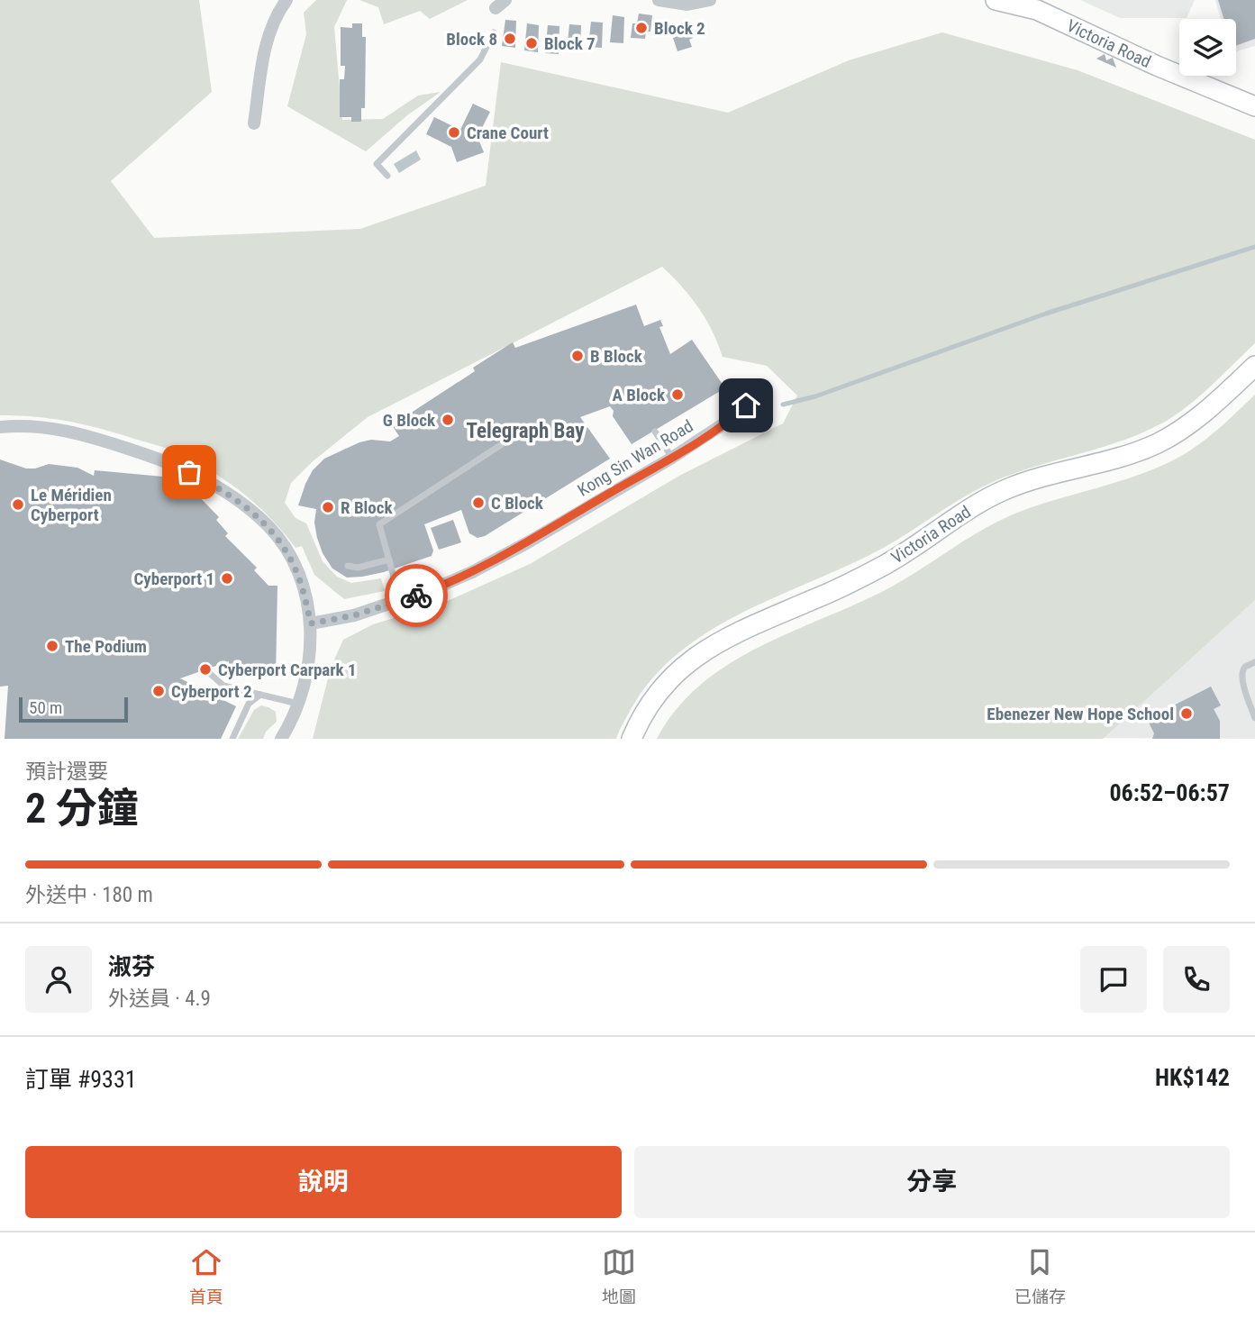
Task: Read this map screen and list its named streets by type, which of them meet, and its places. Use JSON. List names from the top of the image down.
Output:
{
  "streets": {
    "main road": ["Victoria Road"],
    "street": ["Kong Sin Wan Road"]
  },
  "districts": ["Telegraph Bay"],
  "places": [
    "Block 2",
    "Block 8",
    "Block 7",
    "Crane Court",
    "B Block",
    "A Block",
    "G Block",
    "C Block",
    "Le Méridien Cyberport",
    "R Block",
    "Cyberport 1",
    "The Podium",
    "Cyberport Carpark 1",
    "Cyberport 2",
    "Ebenezer New Hope School"
  ],
  "scale_bar": "50 m",
  "page": {
    "scale": "50 m",
    "heading": ["2 分鐘", "預計還要", "06:52–06:57"],
    "panel": [
      "淑芬",
      "外送員 · 4.9",
      "訂單 #9331",
      "HK$142"
    ],
    "bar": "外送中 · 180 m",
    "buttons": ["說明", "分享"],
    "tabs": ["首頁", "地圖", "已儲存"]
  }
}
